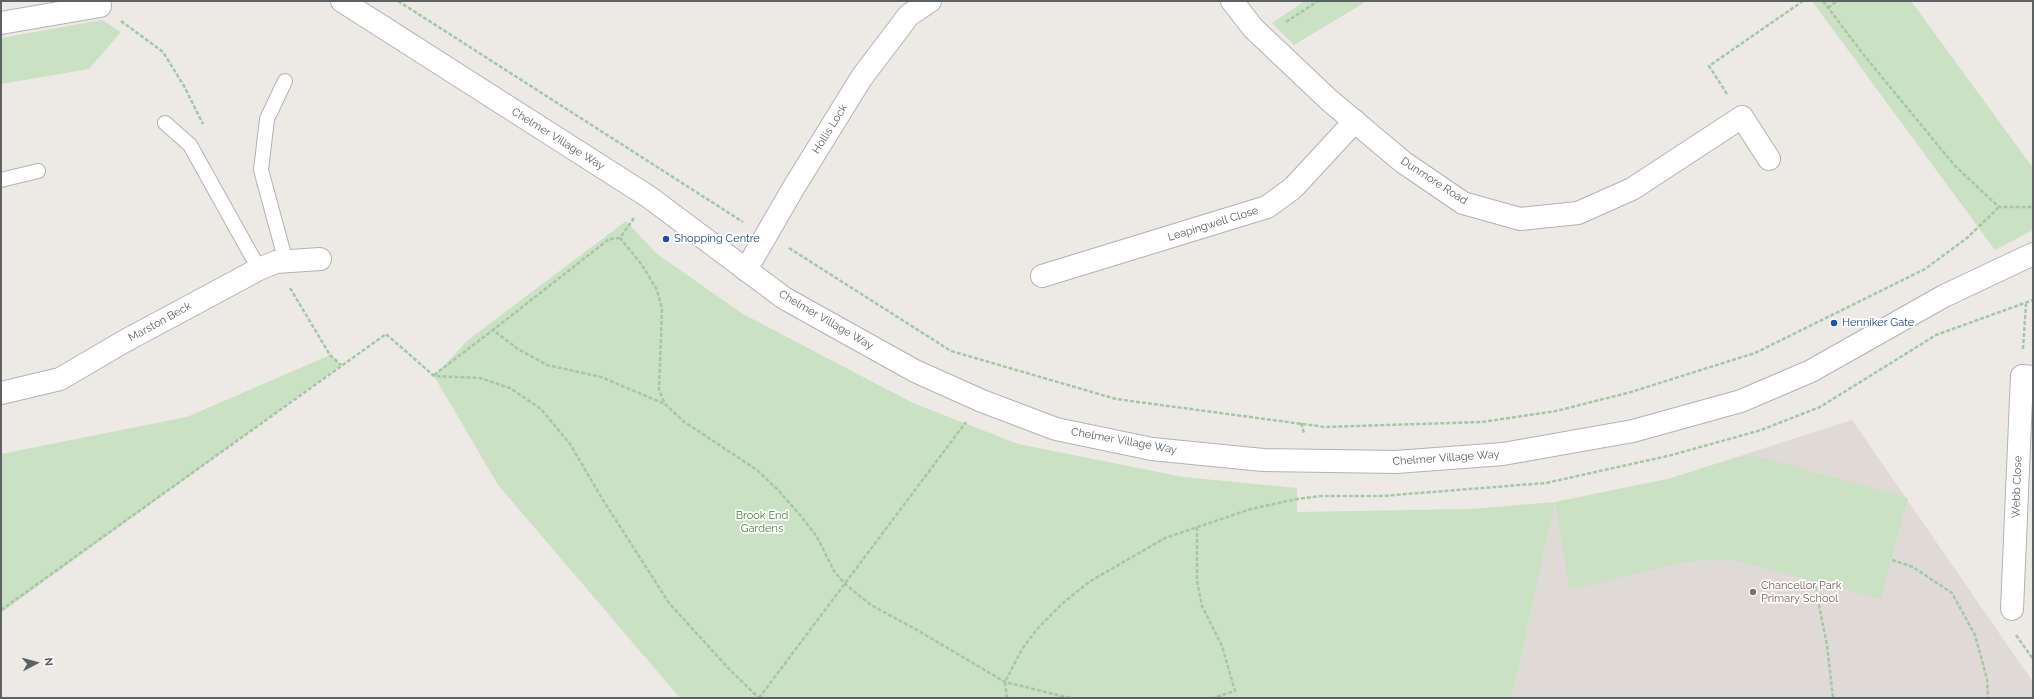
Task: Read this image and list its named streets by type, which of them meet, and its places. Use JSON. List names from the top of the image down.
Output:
{
  "streets": {
    "street": [
      "Hollis Lock",
      "Chelmer Village Way",
      "Dunmore Road",
      "Leapingwell Close",
      "Marston Beck",
      "Webb Close"
    ]
  },
  "crossings": [
    ["Hollis Lock", "Chelmer Village Way"],
    ["Dunmore Road", "Leapingwell Close"]
  ],
  "parks": ["Brook End Gardens"],
  "places": ["Shopping Centre", "Henniker Gate", "Chancellor Park Primary School"],
  "north": "right"
}
